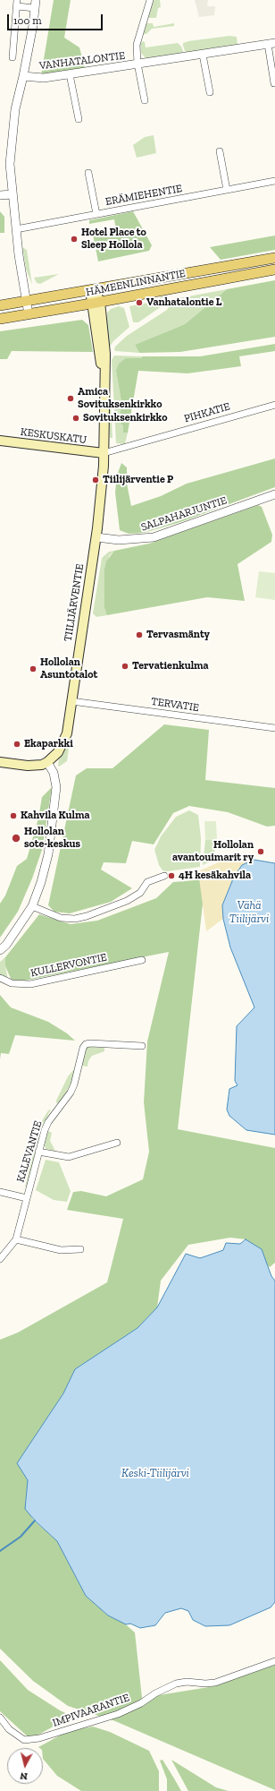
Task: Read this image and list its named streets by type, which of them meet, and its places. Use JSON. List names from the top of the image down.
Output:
{
  "streets": {
    "main road": ["HÄMEENLINNANTIE", "KESKUSKATU", "TIILIJÄRVENTIE"],
    "street": [
      "VANHATALONTIE",
      "ERÄMIEHENTIE",
      "PIHKATIE",
      "SALPAHARJUNTIE",
      "TERVATIE",
      "KULLERVONTIE",
      "KALEVANTIE",
      "IMPIVAARANTIE"
    ]
  },
  "crossings": [
    ["HÄMEENLINNANTIE", "TIILIJÄRVENTIE"],
    ["PIHKATIE", "KESKUSKATU"],
    ["PIHKATIE", "TIILIJÄRVENTIE"],
    ["KESKUSKATU", "TIILIJÄRVENTIE"],
    ["SALPAHARJUNTIE", "TIILIJÄRVENTIE"],
    ["TIILIJÄRVENTIE", "TERVATIE"]
  ],
  "water": ["Vähä Tiilijärvi", "Keski-Tiilijärvi"],
  "places": [
    "Hotel Place to Sleep Hollola",
    "Vanhatalontie L",
    "Amica Sovituksenkirkko",
    "Sovituksenkirkko",
    "Tiilijärventie P",
    "Tervasmänty",
    "Tervatienkulma",
    "Hollolan Asuntotalot",
    "Ekaparkki",
    "Kahvila Kulma",
    "Hollolan sote-keskus",
    "Hollolan avantouimarit ry",
    "4H kesäkahvila"
  ],
  "scale_bar": "100 m",
  "north": "bottom"
}
